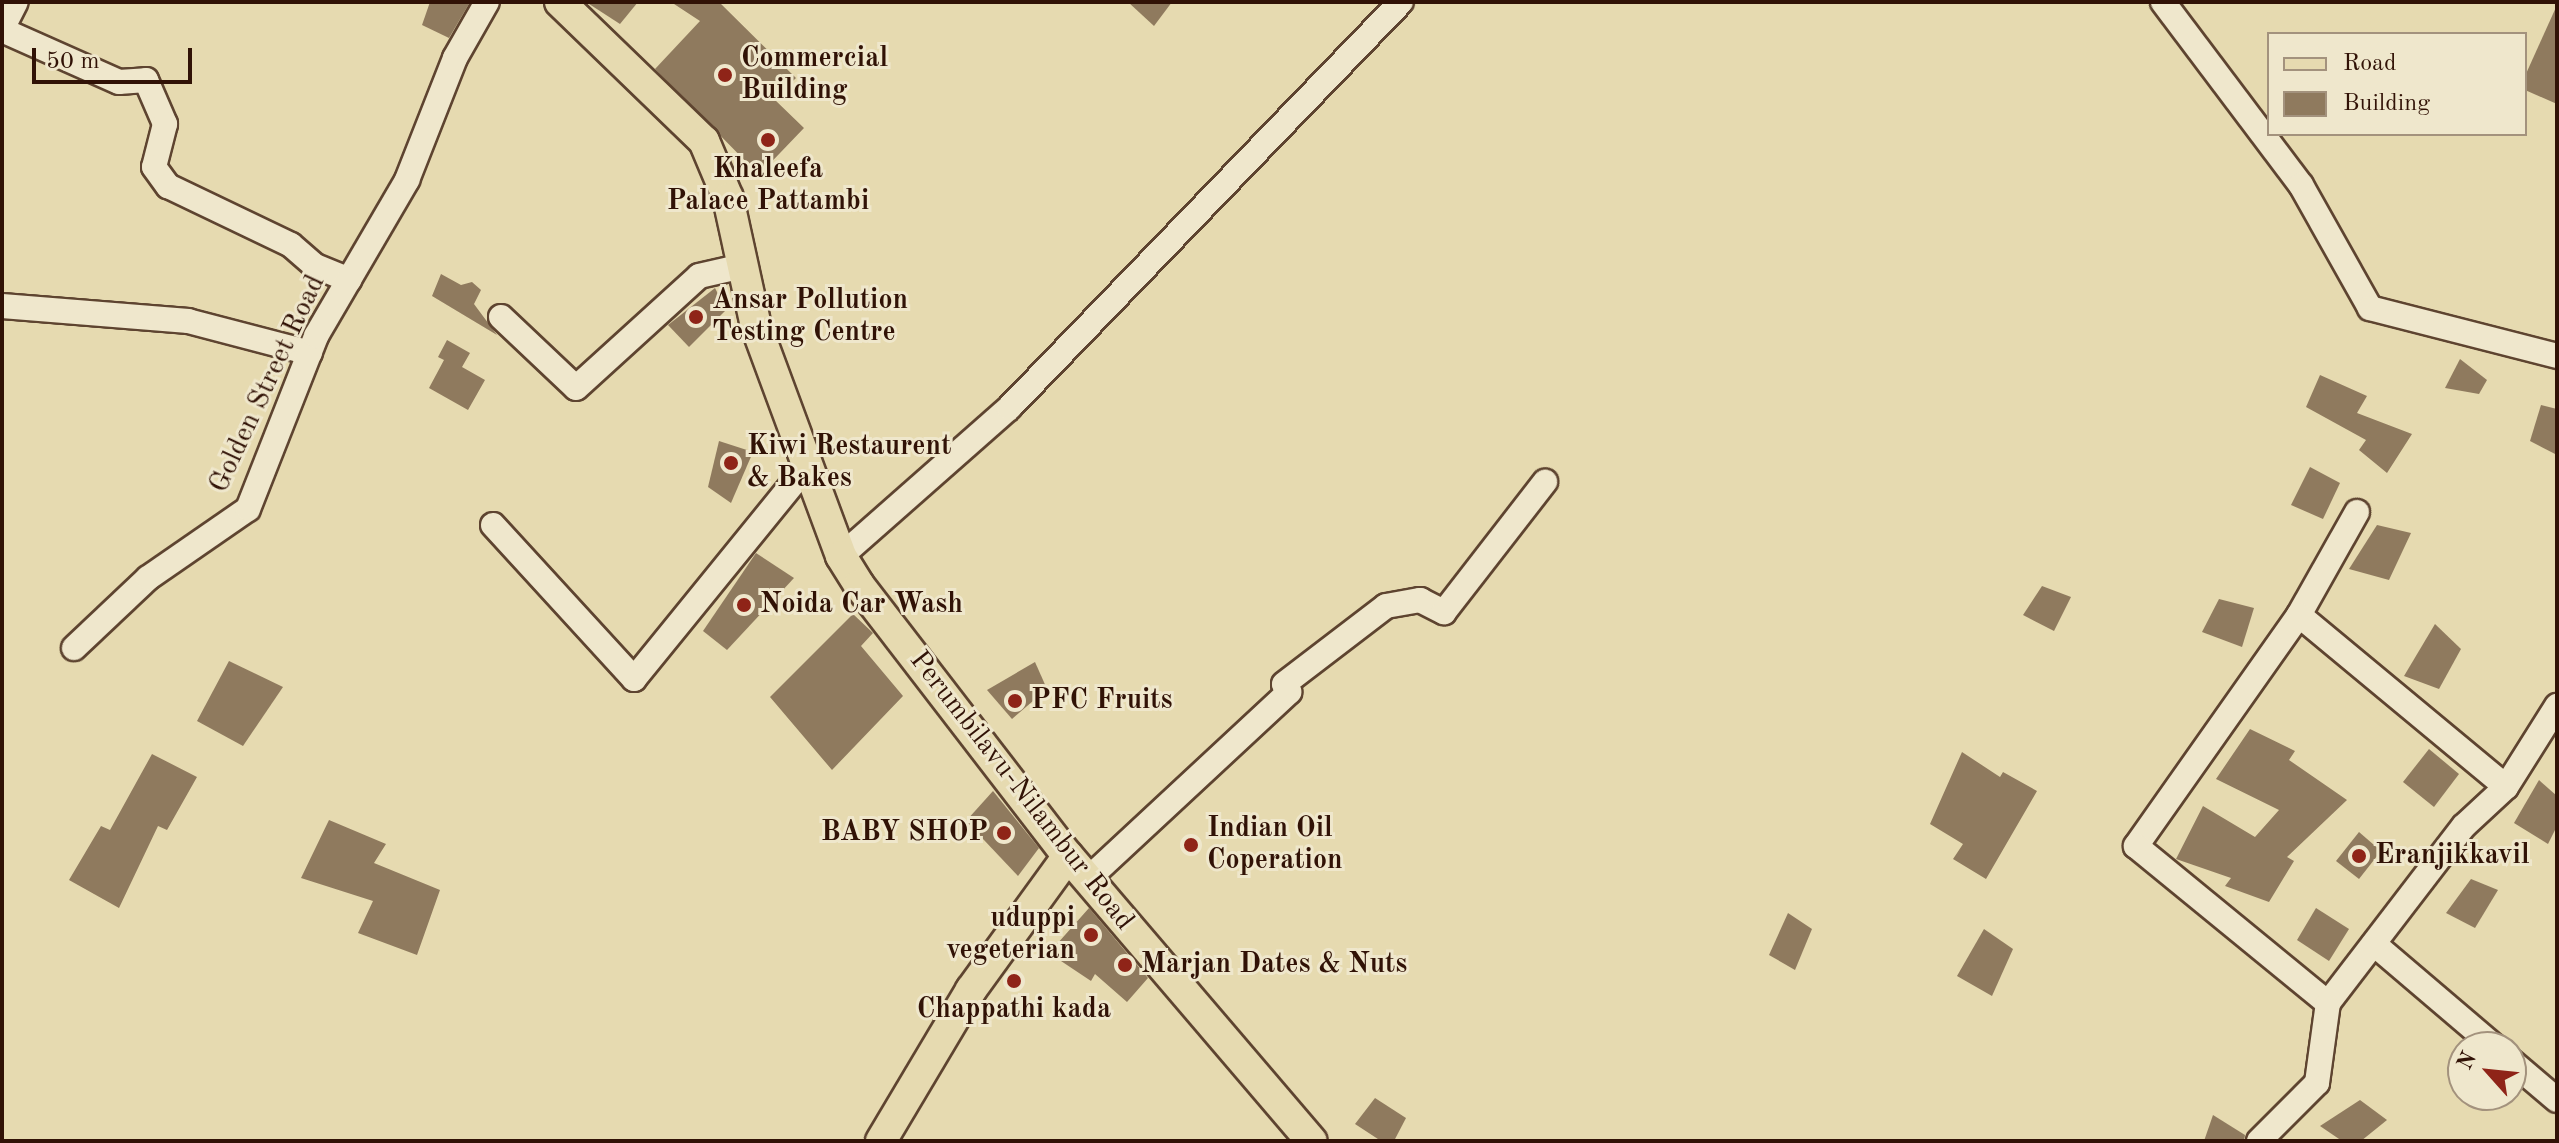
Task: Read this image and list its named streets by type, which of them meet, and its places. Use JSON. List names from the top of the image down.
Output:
{
  "streets": {
    "main road": ["Perumbilavu-Nilambur Road"],
    "street": ["Golden Street Road"]
  },
  "places": [
    "Commercial Building",
    "Khaleefa Palace Pattambi",
    "Ansar Pollution Testing Centre",
    "Kiwi Restaurent & Bakes",
    "Noida Car Wash",
    "PFC Fruits",
    "BABY SHOP",
    "Indian Oil Coperation",
    "Eranjikkavil",
    "uduppi vegeterian",
    "Marjan Dates & Nuts",
    "Chappathi kada"
  ],
  "legend": ["Road", "Building"],
  "scale_bar": "50 m",
  "north": "top left"
}
